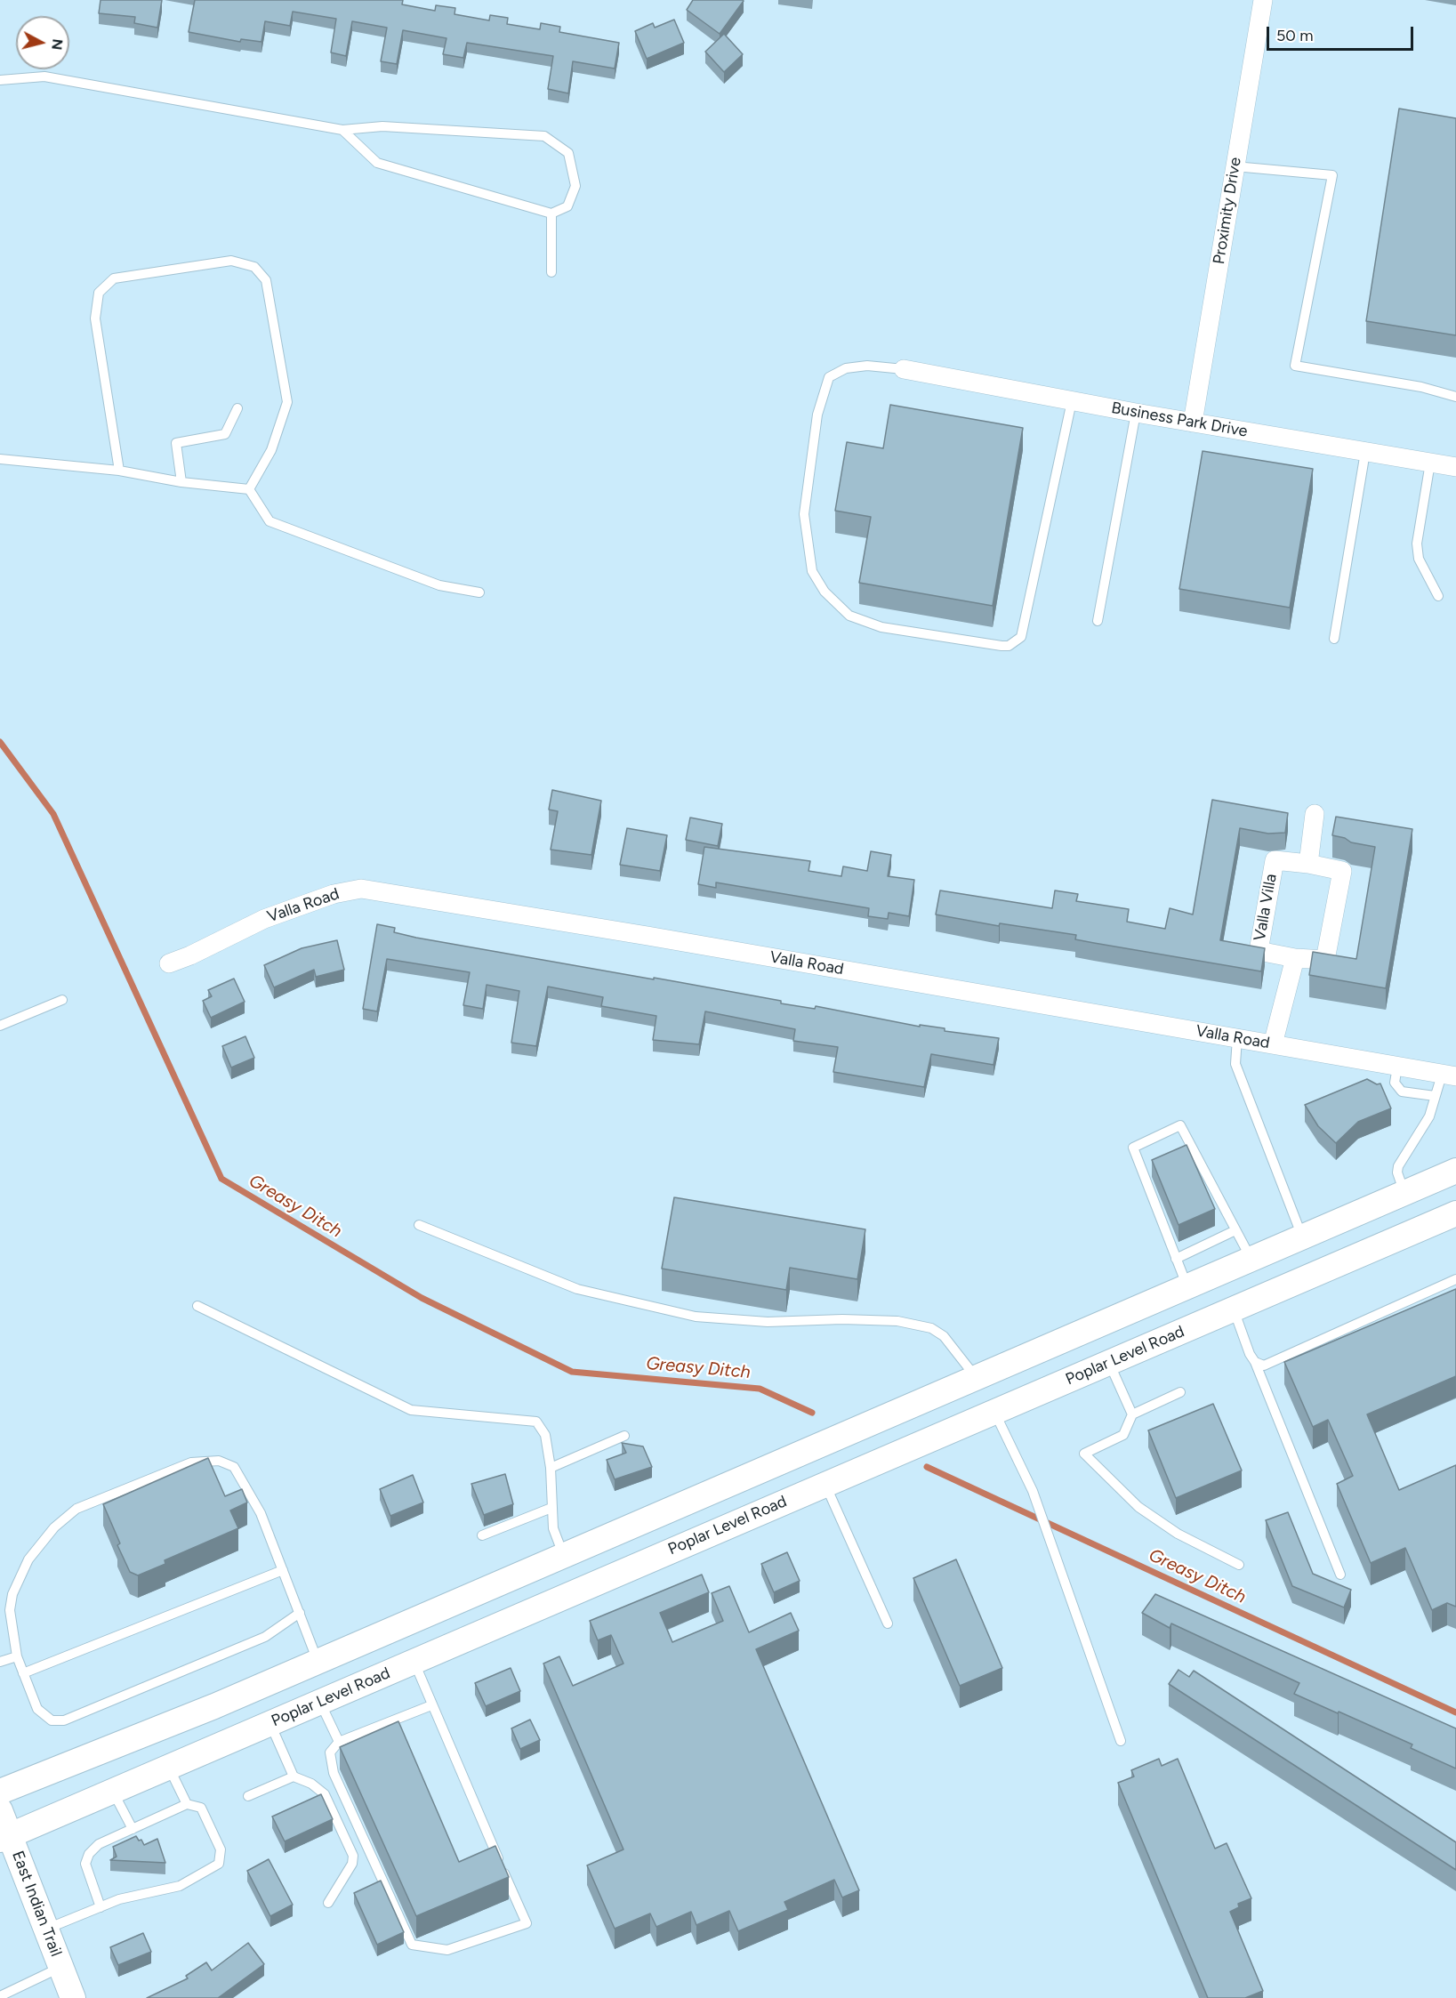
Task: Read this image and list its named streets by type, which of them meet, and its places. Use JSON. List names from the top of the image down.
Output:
{
  "streets": {
    "main road": ["Poplar Level Road", "East Indian Trail"],
    "street": [
      "Proximity Drive",
      "Business Park Drive",
      "Valla Road",
      "Valla Villa"
    ]
  },
  "crossings": [
    ["Proximity Drive", "Business Park Drive"],
    ["Poplar Level Road", "East Indian Trail"]
  ],
  "water": ["Greasy Ditch"],
  "scale_bar": "50 m",
  "north": "right"
}
